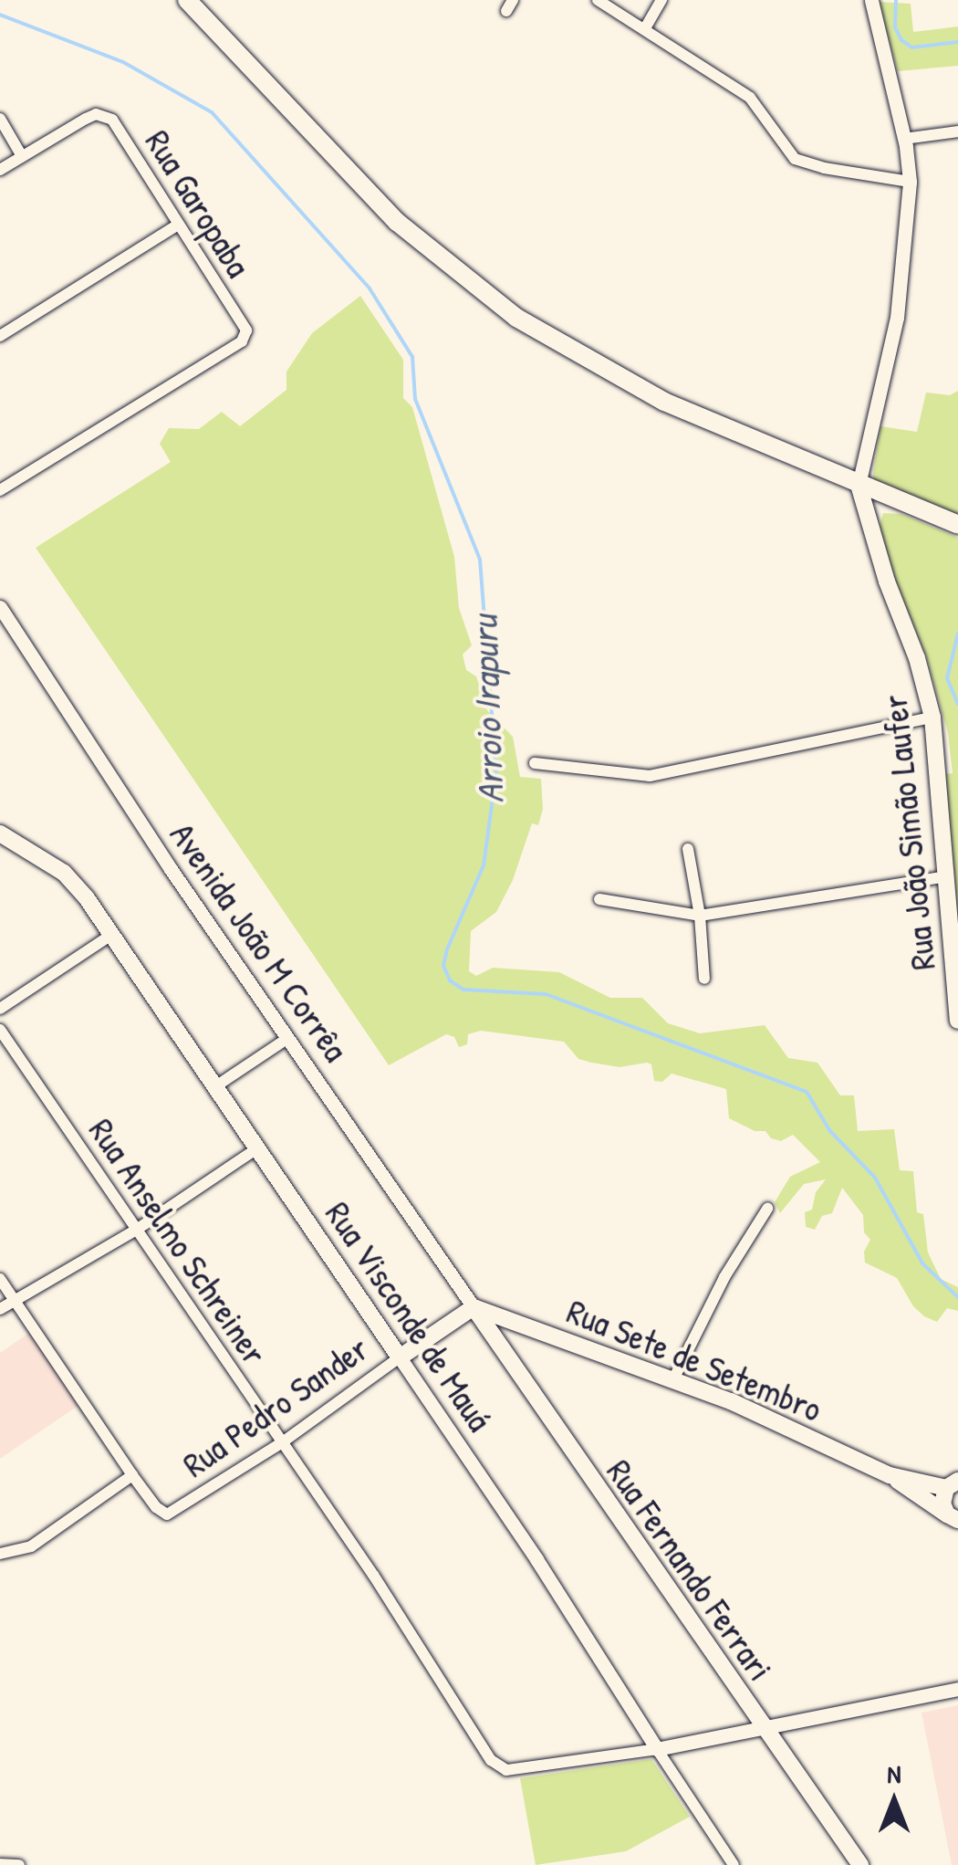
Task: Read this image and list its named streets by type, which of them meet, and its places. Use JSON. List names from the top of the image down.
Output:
{
  "streets": {
    "main road": [
      "Rua João Simão Laufer",
      "Rua Visconde de Mauá",
      "Rua Sete de Setembro",
      "Rua Pedro Sander",
      "Rua Fernando Ferrari"
    ],
    "street": ["Rua Garopaba", "Avenida João M Corrêa", "Rua Anselmo Schreiner"]
  },
  "crossings": [
    ["Avenida João M Corrêa", "Rua Sete de Setembro"],
    ["Avenida João M Corrêa", "Rua Pedro Sander"],
    ["Avenida João M Corrêa", "Rua Fernando Ferrari"],
    ["Rua Anselmo Schreiner", "Rua Visconde de Mauá"],
    ["Rua Anselmo Schreiner", "Rua Pedro Sander"],
    ["Rua Visconde de Mauá", "Rua Pedro Sander"],
    ["Rua Sete de Setembro", "Rua Pedro Sander"],
    ["Rua Sete de Setembro", "Rua Fernando Ferrari"],
    ["Rua Pedro Sander", "Rua Fernando Ferrari"]
  ],
  "water": ["Arroio Irapuru"],
  "north": "top"
}
